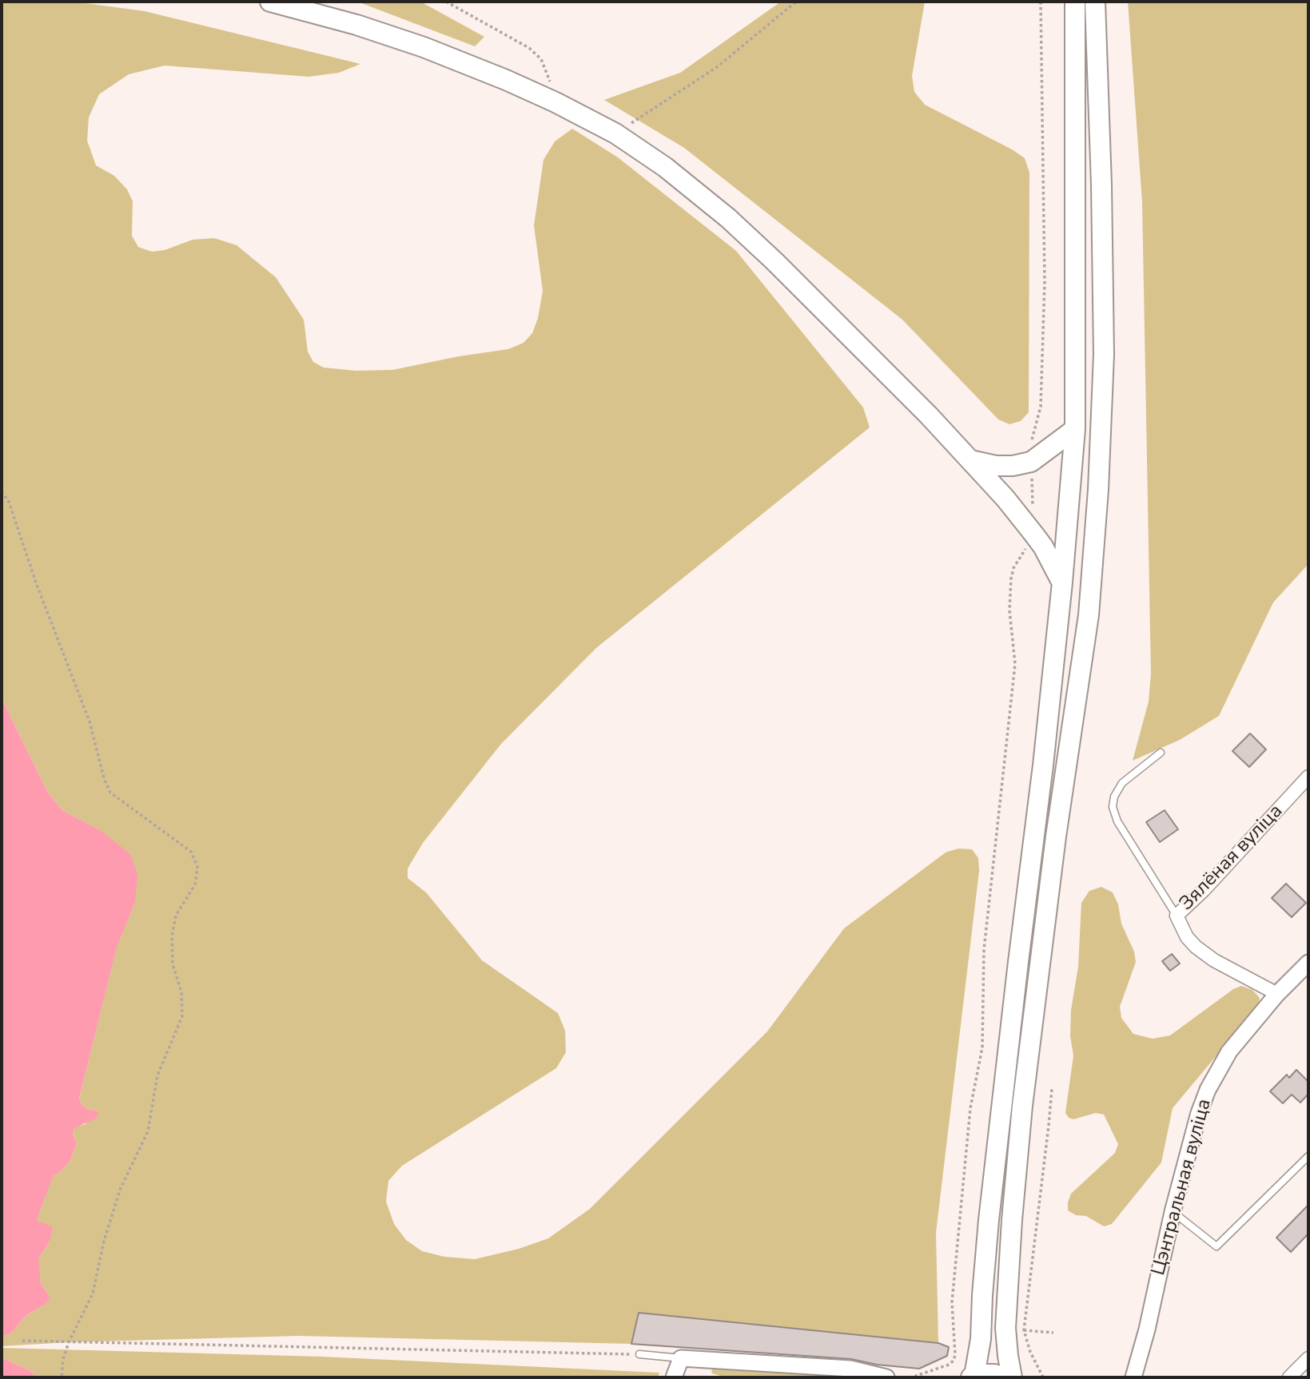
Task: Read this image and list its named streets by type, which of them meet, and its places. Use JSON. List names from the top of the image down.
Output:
{
  "streets": {
    "street": ["Зялёная вуліца", "Цэнтральная вуліца"]
  },
  "crossings": [
    ["Зялёная вуліца", "Цэнтральная вуліца"]
  ]
}
